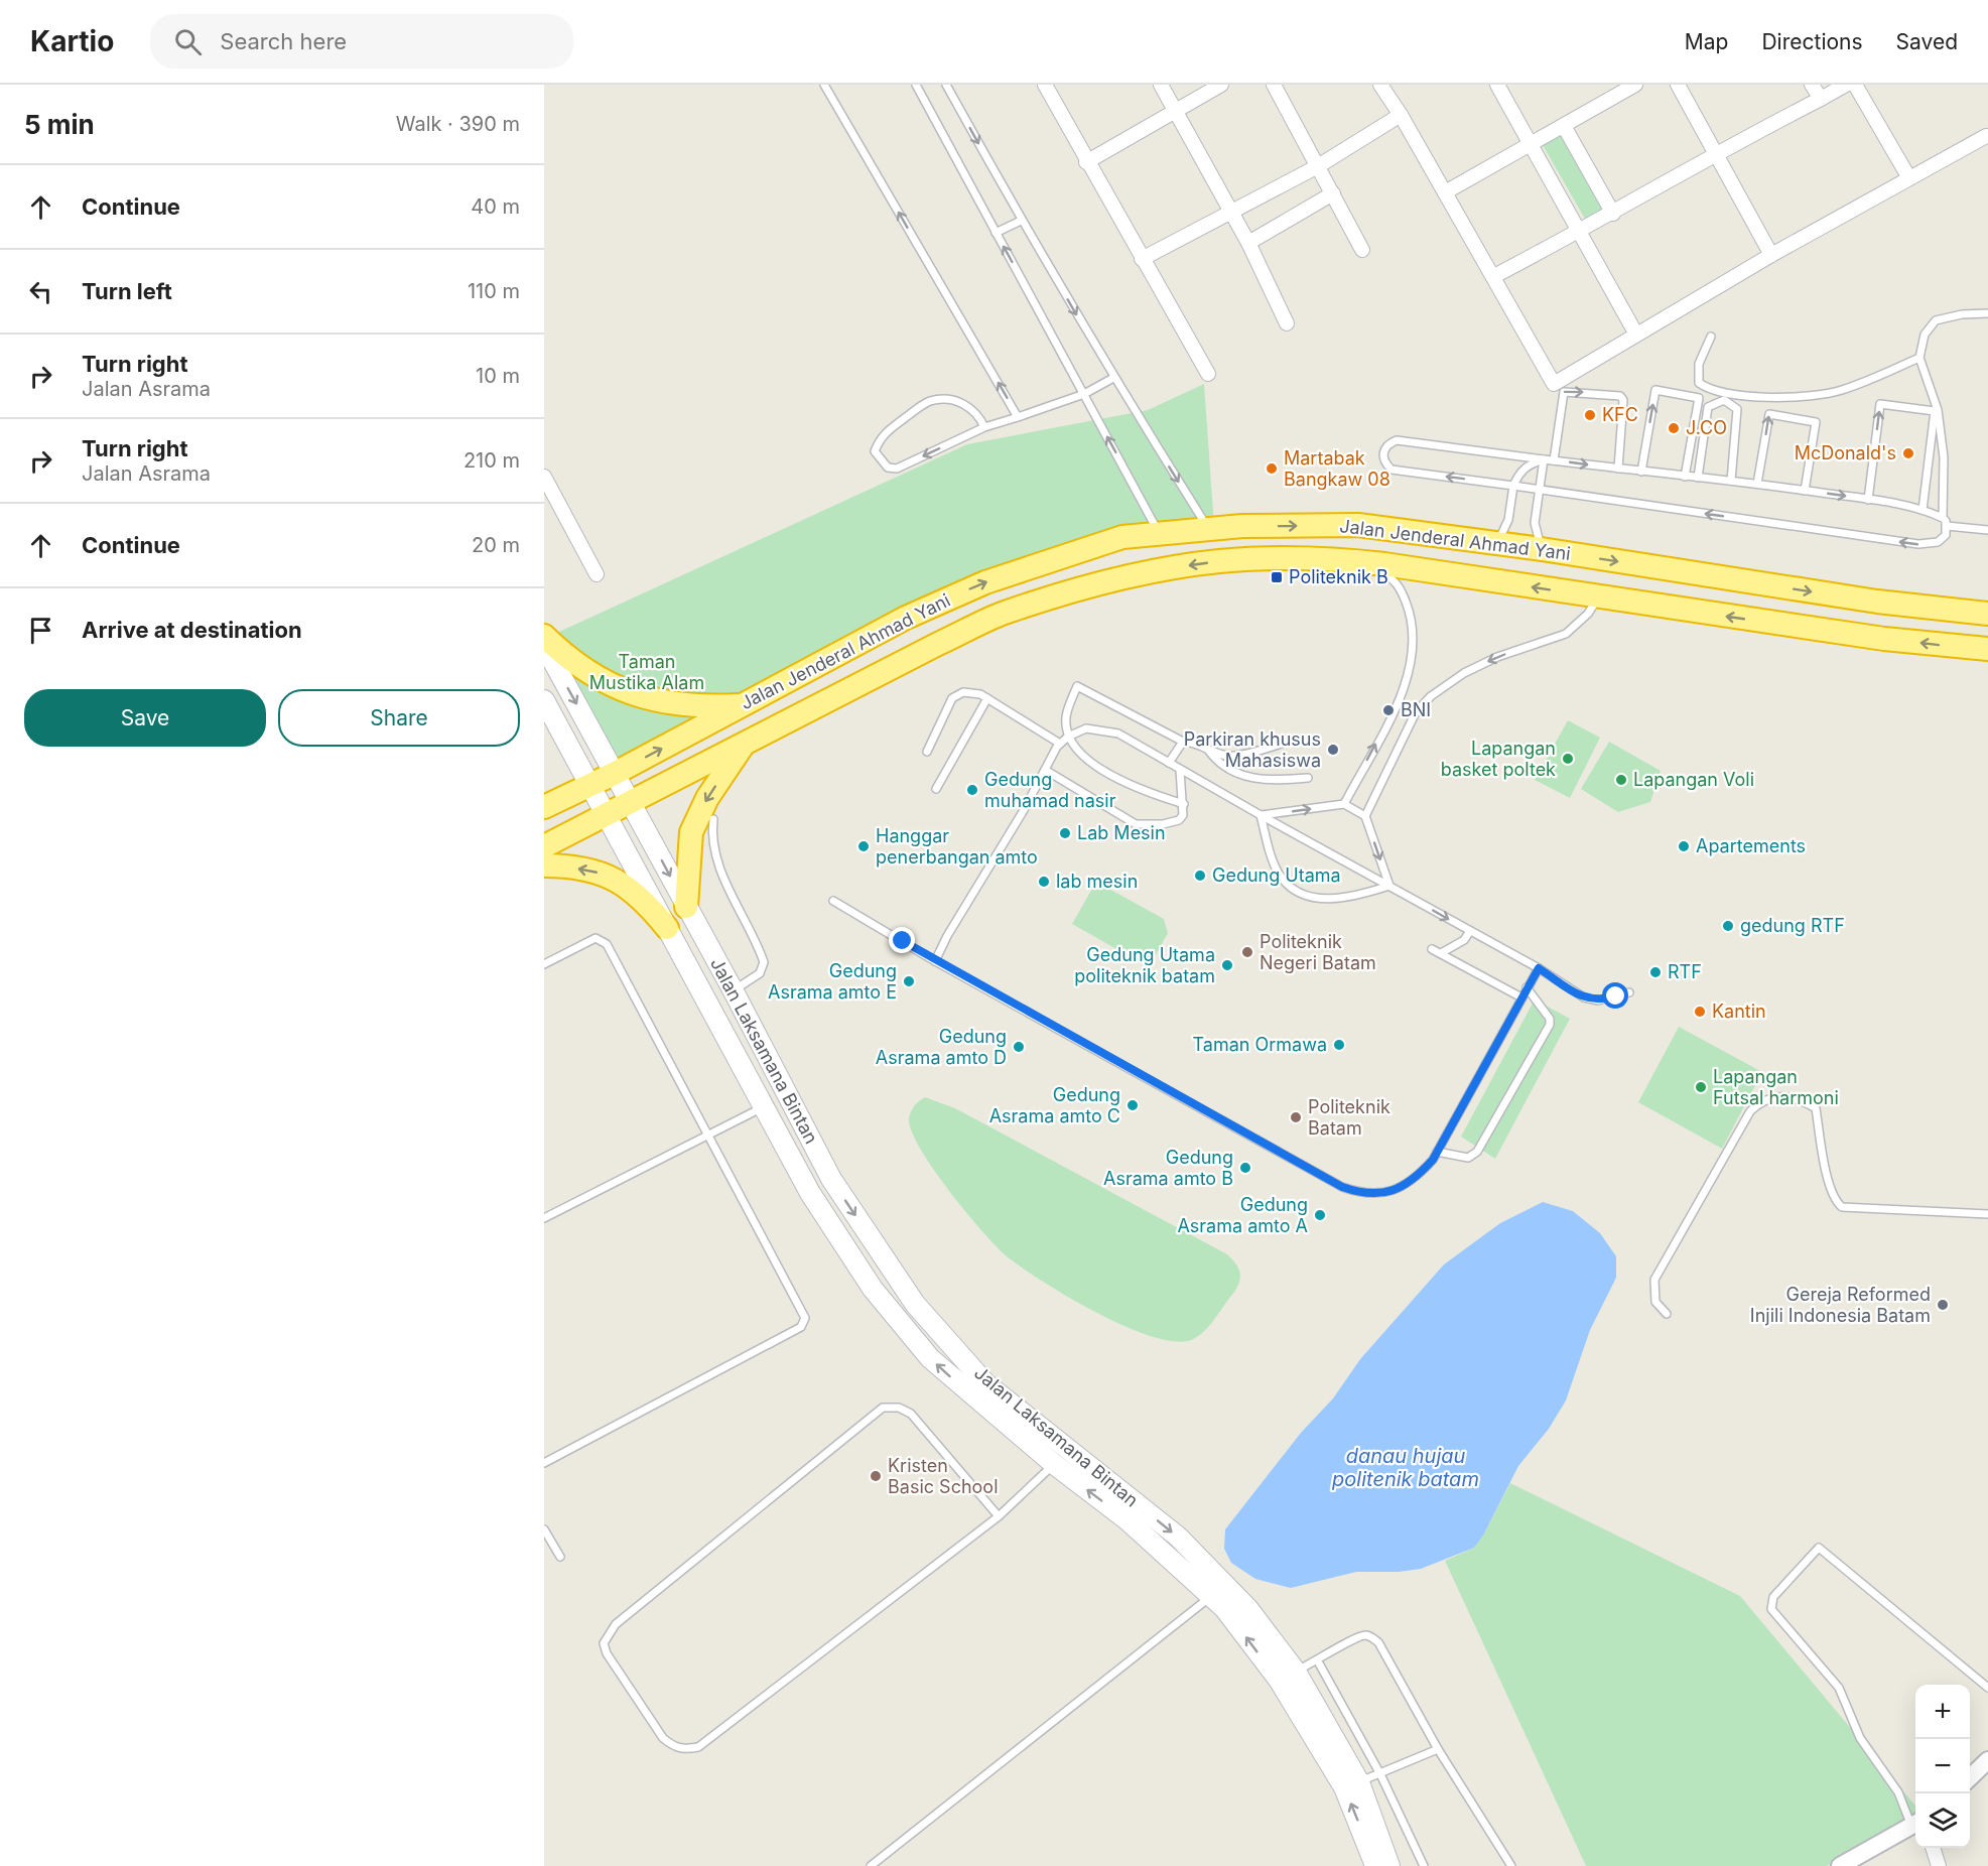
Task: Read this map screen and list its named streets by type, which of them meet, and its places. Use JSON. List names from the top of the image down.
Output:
{
  "streets": {
    "highway": ["Jalan Jenderal Ahmad Yani"],
    "main road": ["Jalan Laksamana Bintan"]
  },
  "crossings": [
    ["Jalan Jenderal Ahmad Yani", "Jalan Laksamana Bintan"]
  ],
  "water": ["danau hujau politenik batam"],
  "parks": ["Taman Mustika Alam"],
  "places": {
    "other": [
      "KFC",
      "J.CO",
      "McDonald's",
      "Martabak Bangkaw 08",
      "BNI",
      "Parkiran khusus Mahasiswa",
      "Lapangan basket poltek",
      "Lapangan Voli",
      "Gedung muhamad nasir",
      "Lab Mesin",
      "Hanggar penerbangan amto",
      "Apartements",
      "Gedung Utama",
      "lab mesin",
      "gedung RTF",
      "Politeknik Negeri Batam",
      "Gedung Utama politeknik batam",
      "RTF",
      "Gedung Asrama amto E",
      "Kantin",
      "Taman Ormawa",
      "Gedung Asrama amto D",
      "Lapangan Futsal harmoni",
      "Gedung Asrama amto C",
      "Politeknik Batam",
      "Gedung Asrama amto B",
      "Gedung Asrama amto A",
      "Gereja Reformed Injili Indonesia Batam",
      "Kristen Basic School"
    ],
    "transit": ["Politeknik B"]
  },
  "page": {
    "header": "Kartio",
    "search": "Search here",
    "nav": ["Map", "Directions", "Saved"],
    "heading": ["5 min", "Walk · 390 m"],
    "list": [
      ["Continue", "40 m"],
      ["Turn left", "110 m"],
      ["Turn right", "Jalan Asrama", "10 m"],
      ["Turn right", "Jalan Asrama", "210 m"],
      ["Continue", "20 m"],
      "Arrive at destination"
    ],
    "buttons": ["Save", "Share"],
    "map_buttons": ["+", "−"]
  }
}
